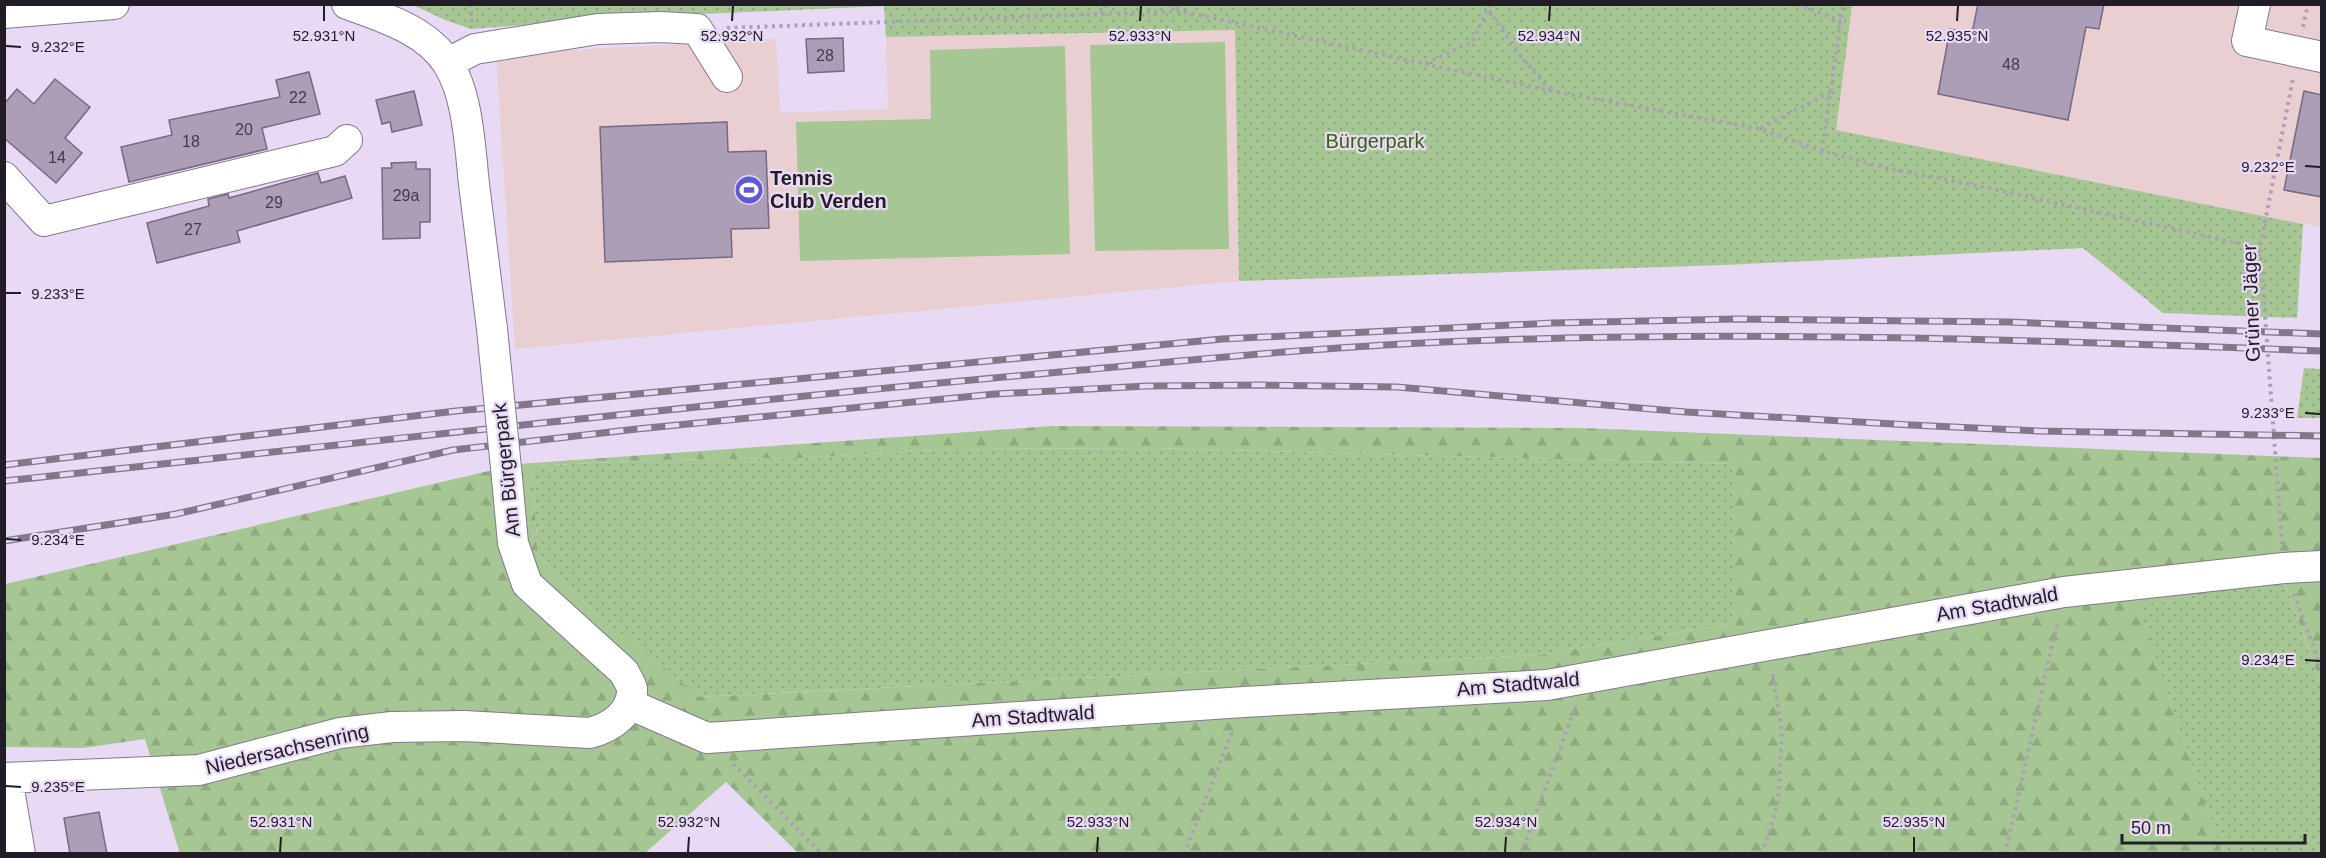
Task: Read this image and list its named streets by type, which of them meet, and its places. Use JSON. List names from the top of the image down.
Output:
{
  "streets": {
    "street": ["Am Bürgerpark", "Am Stadtwald", "Niedersachsenring"],
    "path": ["Grüner Jäger"]
  },
  "crossings": [
    ["Grüner Jäger", "Am Stadtwald"],
    ["Am Bürgerpark", "Niedersachsenring"]
  ],
  "parks": ["Bürgerpark"],
  "places": {
    "sports": ["Tennis Club Verden"]
  },
  "house_numbers": [
    "28",
    "48",
    "22",
    "20",
    "18",
    "14",
    "29a",
    "29",
    "27"
  ],
  "scale_bar": "50 m",
  "coordinates": [
    "52.931°N",
    "52.932°N",
    "52.933°N",
    "52.934°N",
    "52.935°N",
    "9.232°E",
    "9.233°E",
    "9.234°E",
    "9.235°E"
  ]
}
